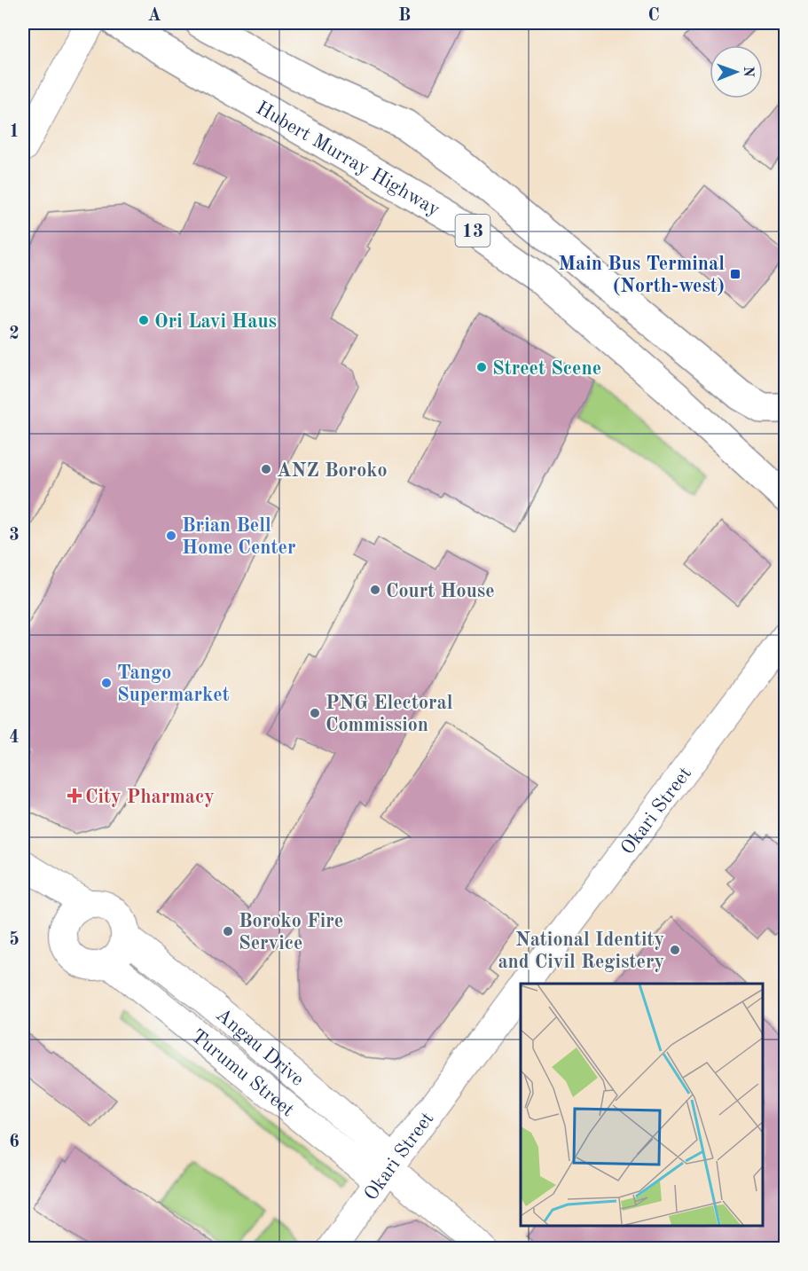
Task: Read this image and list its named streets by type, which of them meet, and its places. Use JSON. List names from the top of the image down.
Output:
{
  "streets": {
    "highway": ["Hubert Murray Highway", "13"],
    "street": ["Okari Street", "Angau Drive", "Turumu Street"]
  },
  "crossings": [
    ["Okari Street", "Angau Drive"],
    ["Okari Street", "Turumu Street"],
    ["Angau Drive", "Turumu Street"]
  ],
  "places": {
    "transit": ["Main Bus Terminal (North-west)"],
    "other": [
      "Ori Lavi Haus",
      "Street Scene",
      "ANZ Boroko",
      "Brian Bell Home Center",
      "Court House",
      "Tango Supermarket",
      "PNG Electoral Commission",
      "Boroko Fire Service",
      "National Identity and Civil Registery"
    ],
    "health": ["City Pharmacy"]
  },
  "north": "right",
  "grid": {
    "columns": ["A", "B", "C"],
    "rows": [
      "1",
      "2",
      "3",
      "4",
      "5",
      "6"
    ]
  }
}
